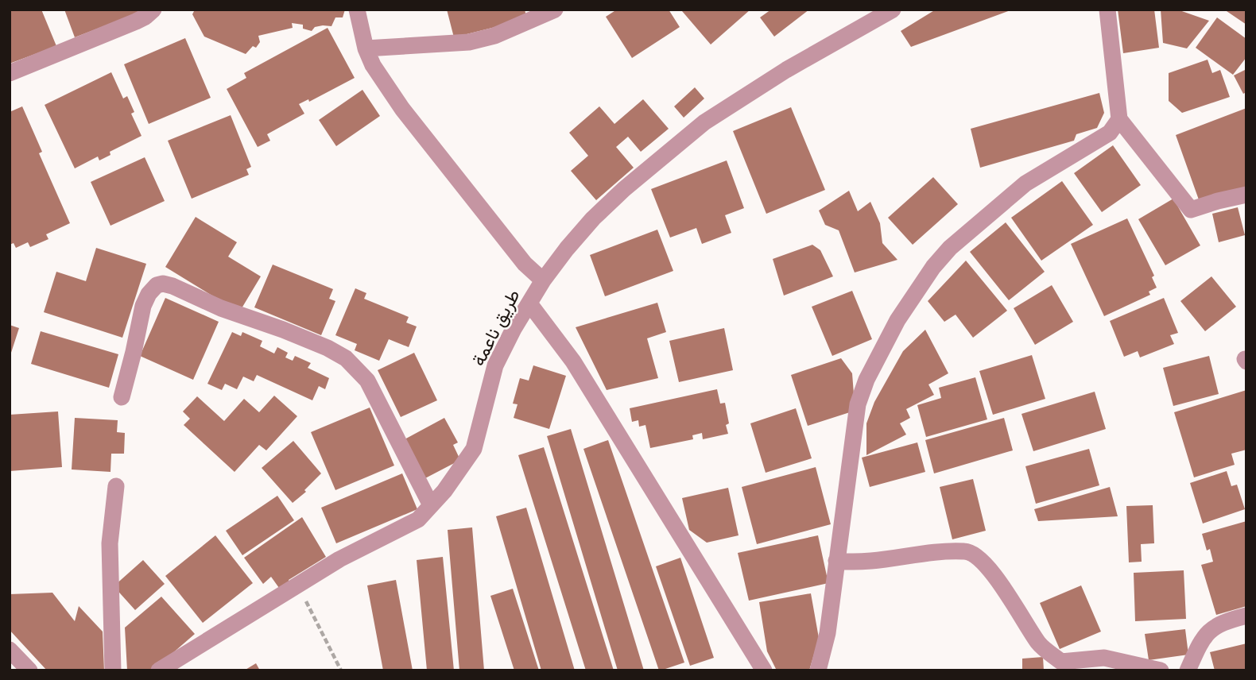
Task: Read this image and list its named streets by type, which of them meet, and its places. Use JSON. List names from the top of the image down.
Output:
{
  "streets": {
    "street": ["طريق ناعمة"]
  }
}
